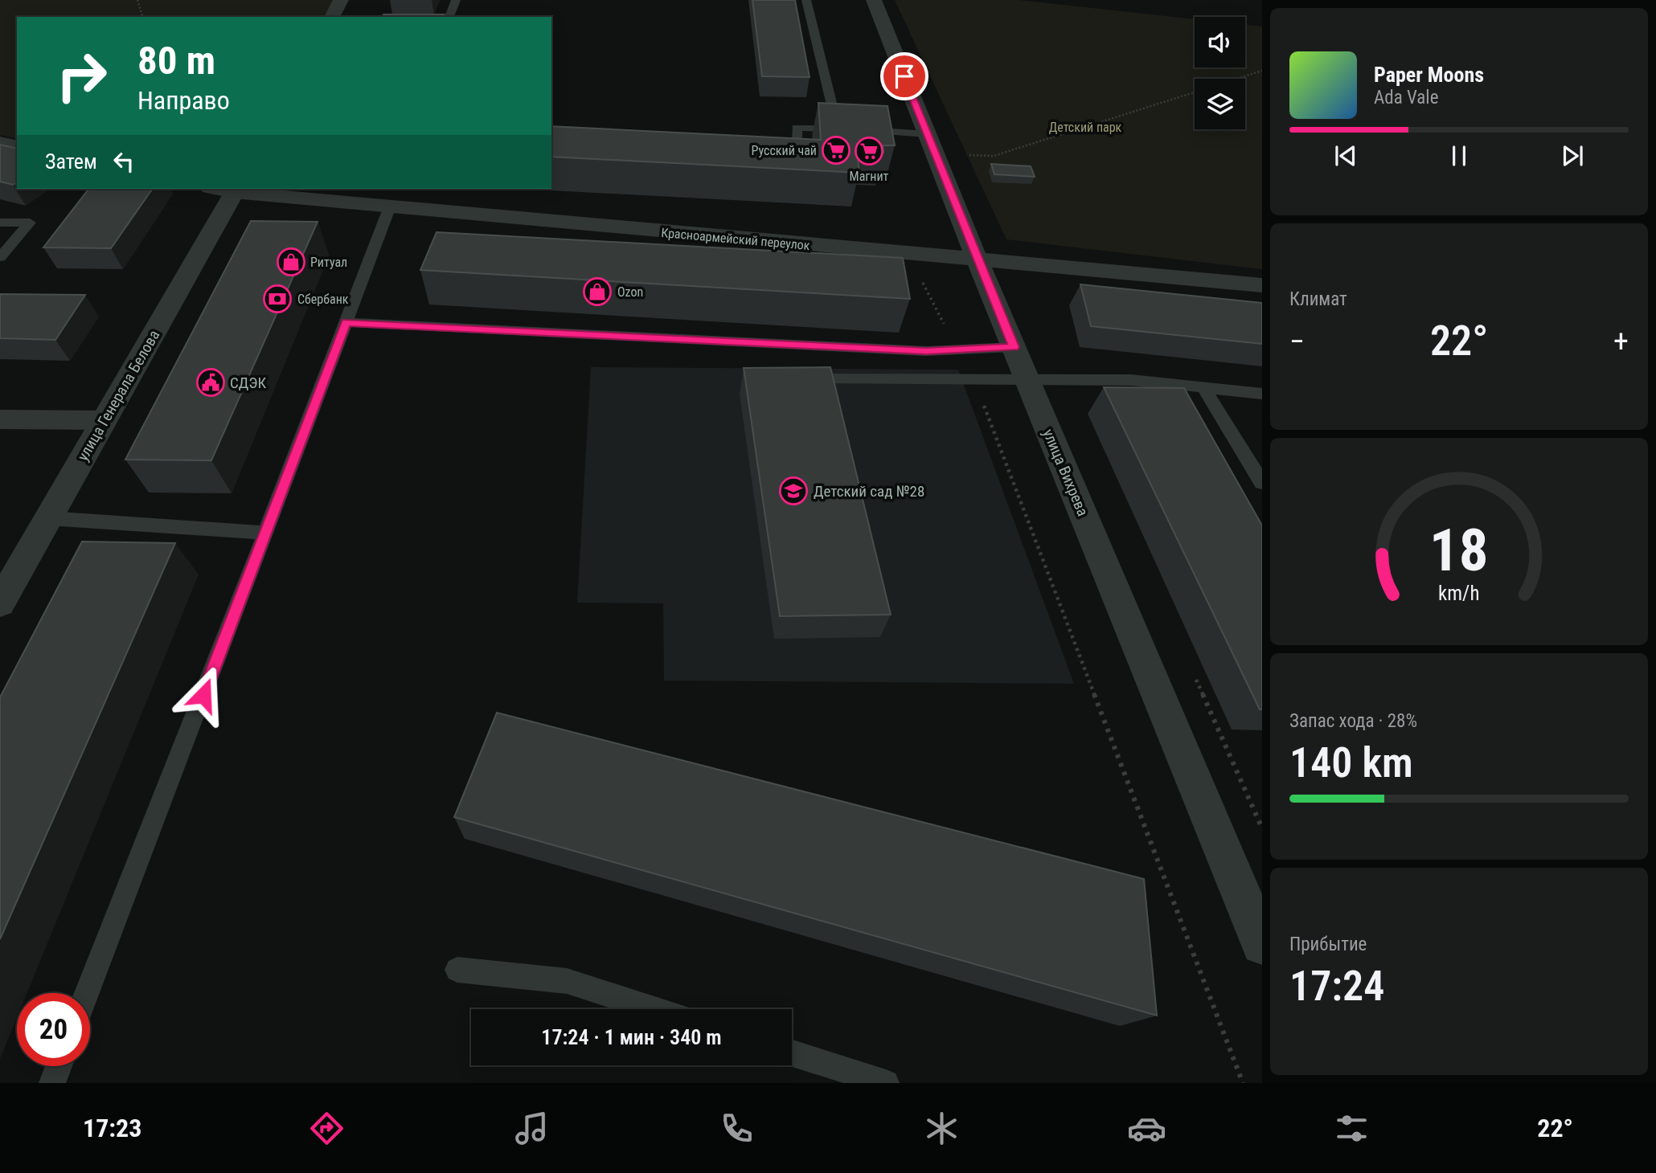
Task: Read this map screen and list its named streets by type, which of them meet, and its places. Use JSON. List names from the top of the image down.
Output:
{
  "streets": {
    "street": ["Красноармейский переулок", "улица Генерала Белова", "улица Вихрева"]
  },
  "crossings": [
    ["Красноармейский переулок", "улица Генерала Белова"],
    ["Красноармейский переулок", "улица Вихрева"]
  ],
  "parks": ["Детский парк"],
  "places": {
    "supermarket": ["Русский чай", "Магнит"],
    "shop": ["Ритуал", "Ozon"],
    "bank": ["Сбербанк"],
    "public building": ["СДЭК"],
    "school or university": ["Детский сад №28"]
  },
  "page": {
    "turn": ["80 m", "Направо"],
    "song": ["Paper Moons", "Ada Vale"],
    "then": "Затем",
    "tile": [
      "Климат",
      ["Запас хода · 28%", "140 km"],
      ["Прибытие", "17:24"]
    ],
    "heat": ["−", "22°", "+"],
    "limit": "20",
    "trip": "17:24 · 1 мин · 340 m",
    "tabs": ["17:23", "22°"],
    "gauge": ["18", "km/h"]
  }
}
